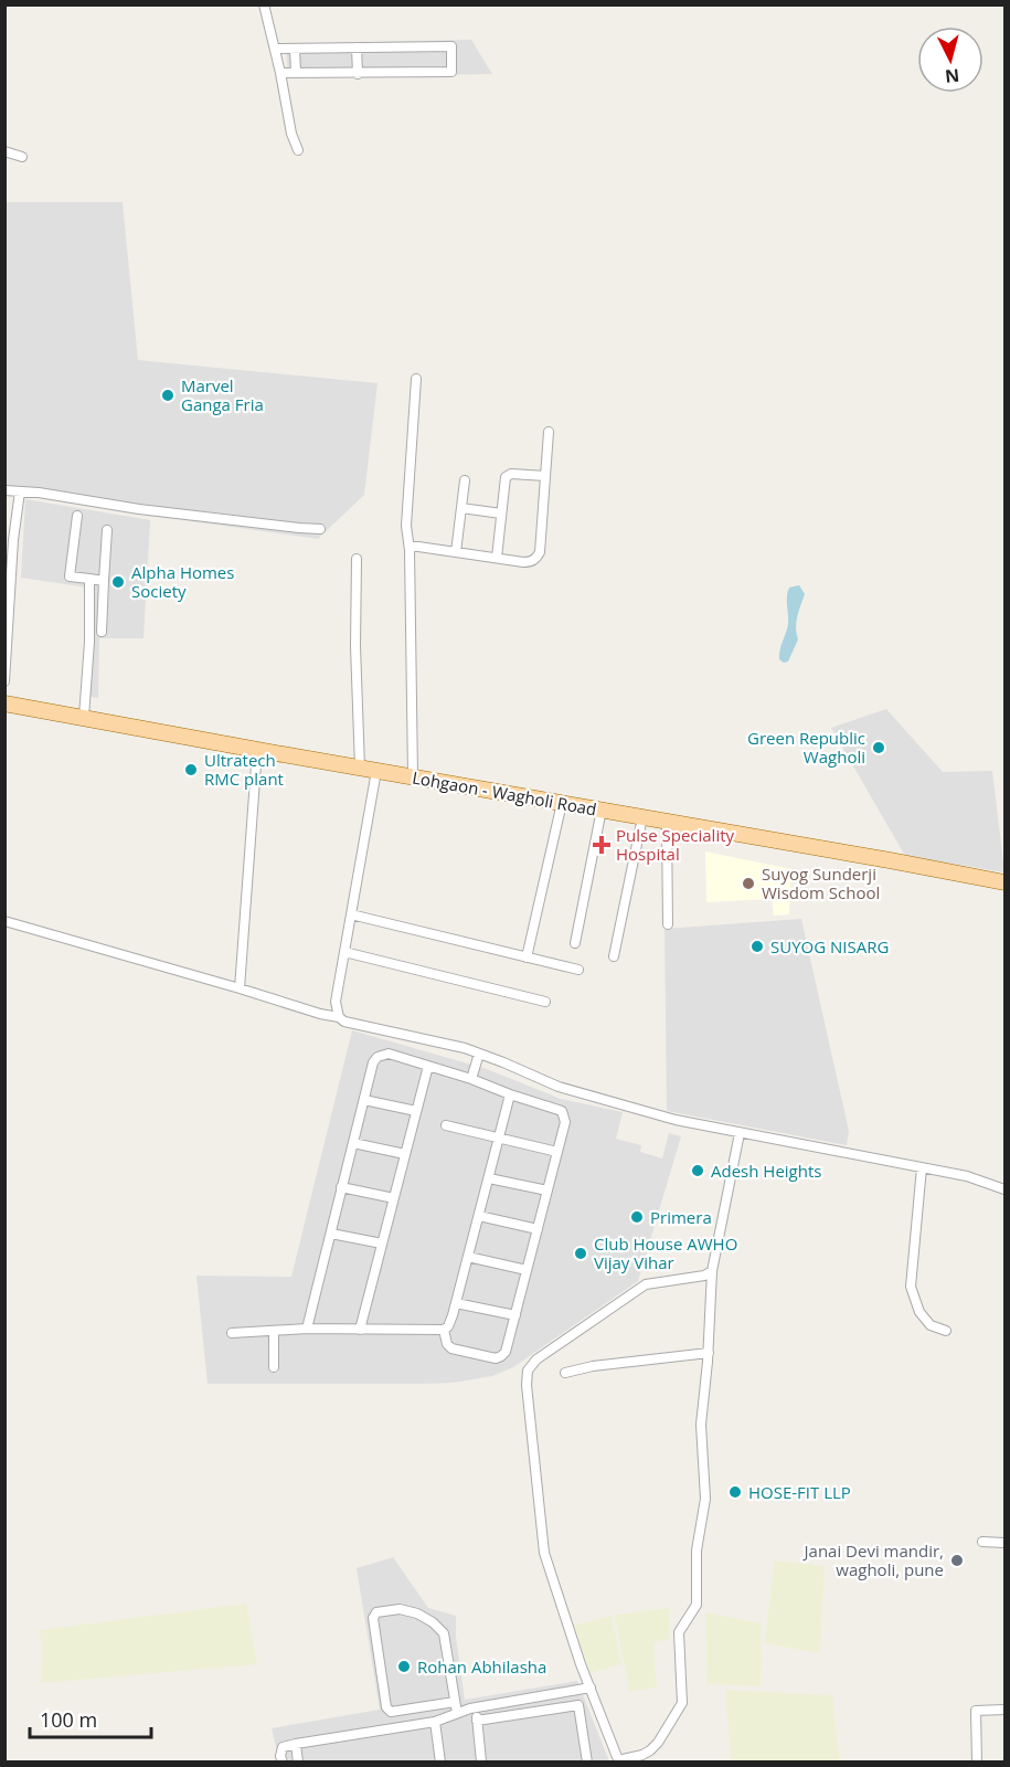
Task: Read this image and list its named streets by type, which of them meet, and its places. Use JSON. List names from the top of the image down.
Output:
{
  "streets": {
    "main road": ["Lohgaon - Wagholi Road"]
  },
  "places": {
    "other": [
      "Marvel Ganga Fria",
      "Alpha Homes Society",
      "Green Republic Wagholi",
      "Ultratech RMC plant",
      "Suyog Sunderji Wisdom School",
      "SUYOG NISARG",
      "Adesh Heights",
      "Primera",
      "Club House AWHO Vijay Vihar",
      "HOSE-FIT LLP",
      "Janai Devi mandir, wagholi, pune",
      "Rohan Abhilasha"
    ],
    "health": ["Pulse Speciality Hospital"]
  },
  "scale_bar": "100 m",
  "north": "bottom"
}
